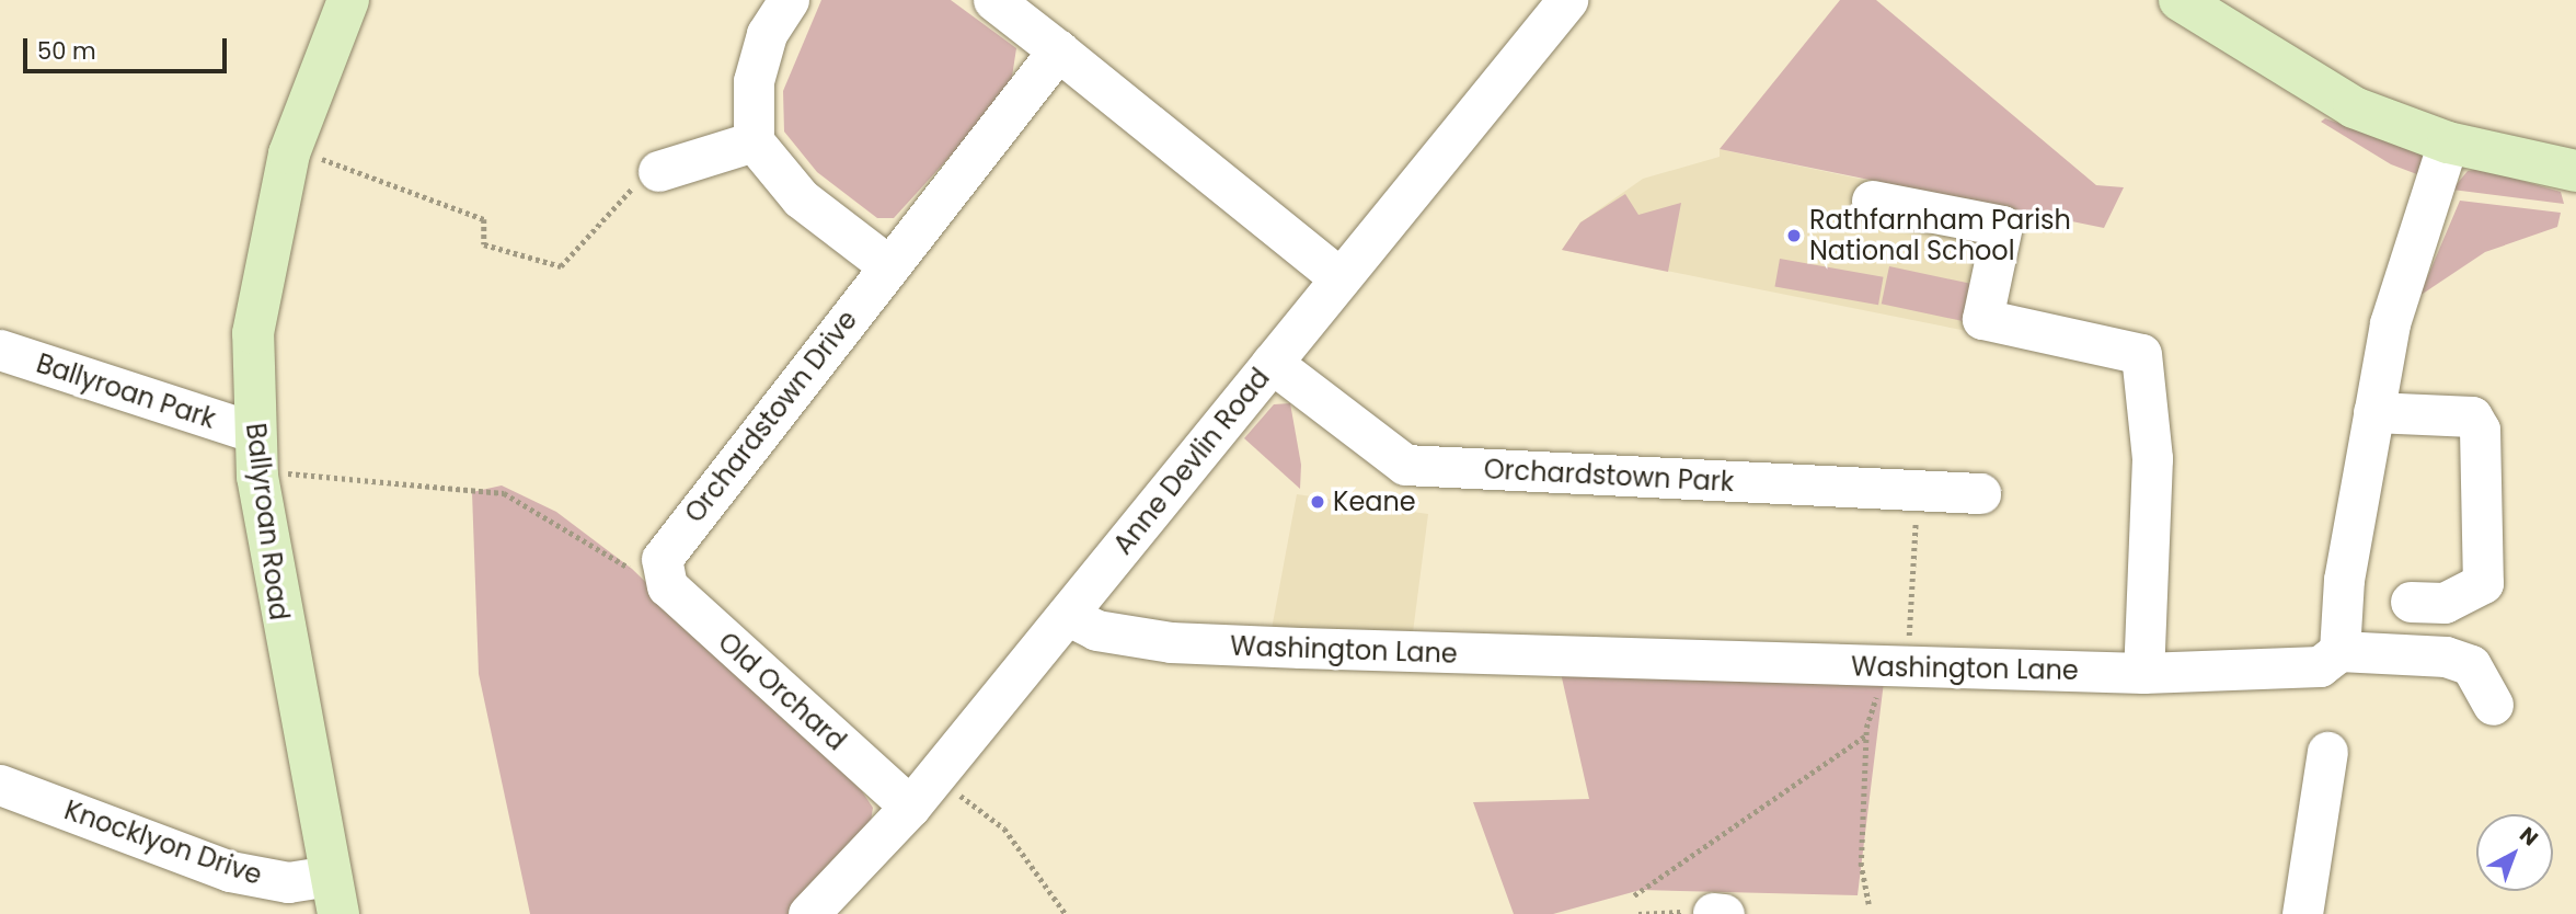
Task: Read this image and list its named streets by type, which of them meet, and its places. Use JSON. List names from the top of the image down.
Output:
{
  "streets": {
    "main road": ["Ballyroan Road"],
    "street": [
      "Ballyroan Park",
      "Orchardstown Drive",
      "Anne Devlin Road",
      "Orchardstown Park",
      "Washington Lane",
      "Old Orchard",
      "Knocklyon Drive"
    ]
  },
  "crossings": [
    ["Ballyroan Park", "Ballyroan Road"],
    ["Orchardstown Drive", "Old Orchard"],
    ["Anne Devlin Road", "Orchardstown Park"],
    ["Anne Devlin Road", "Washington Lane"],
    ["Anne Devlin Road", "Old Orchard"],
    ["Ballyroan Road", "Knocklyon Drive"]
  ],
  "places": ["Rathfarnham Parish National School", "Keane"],
  "scale_bar": "50 m",
  "north": "top right"
}
